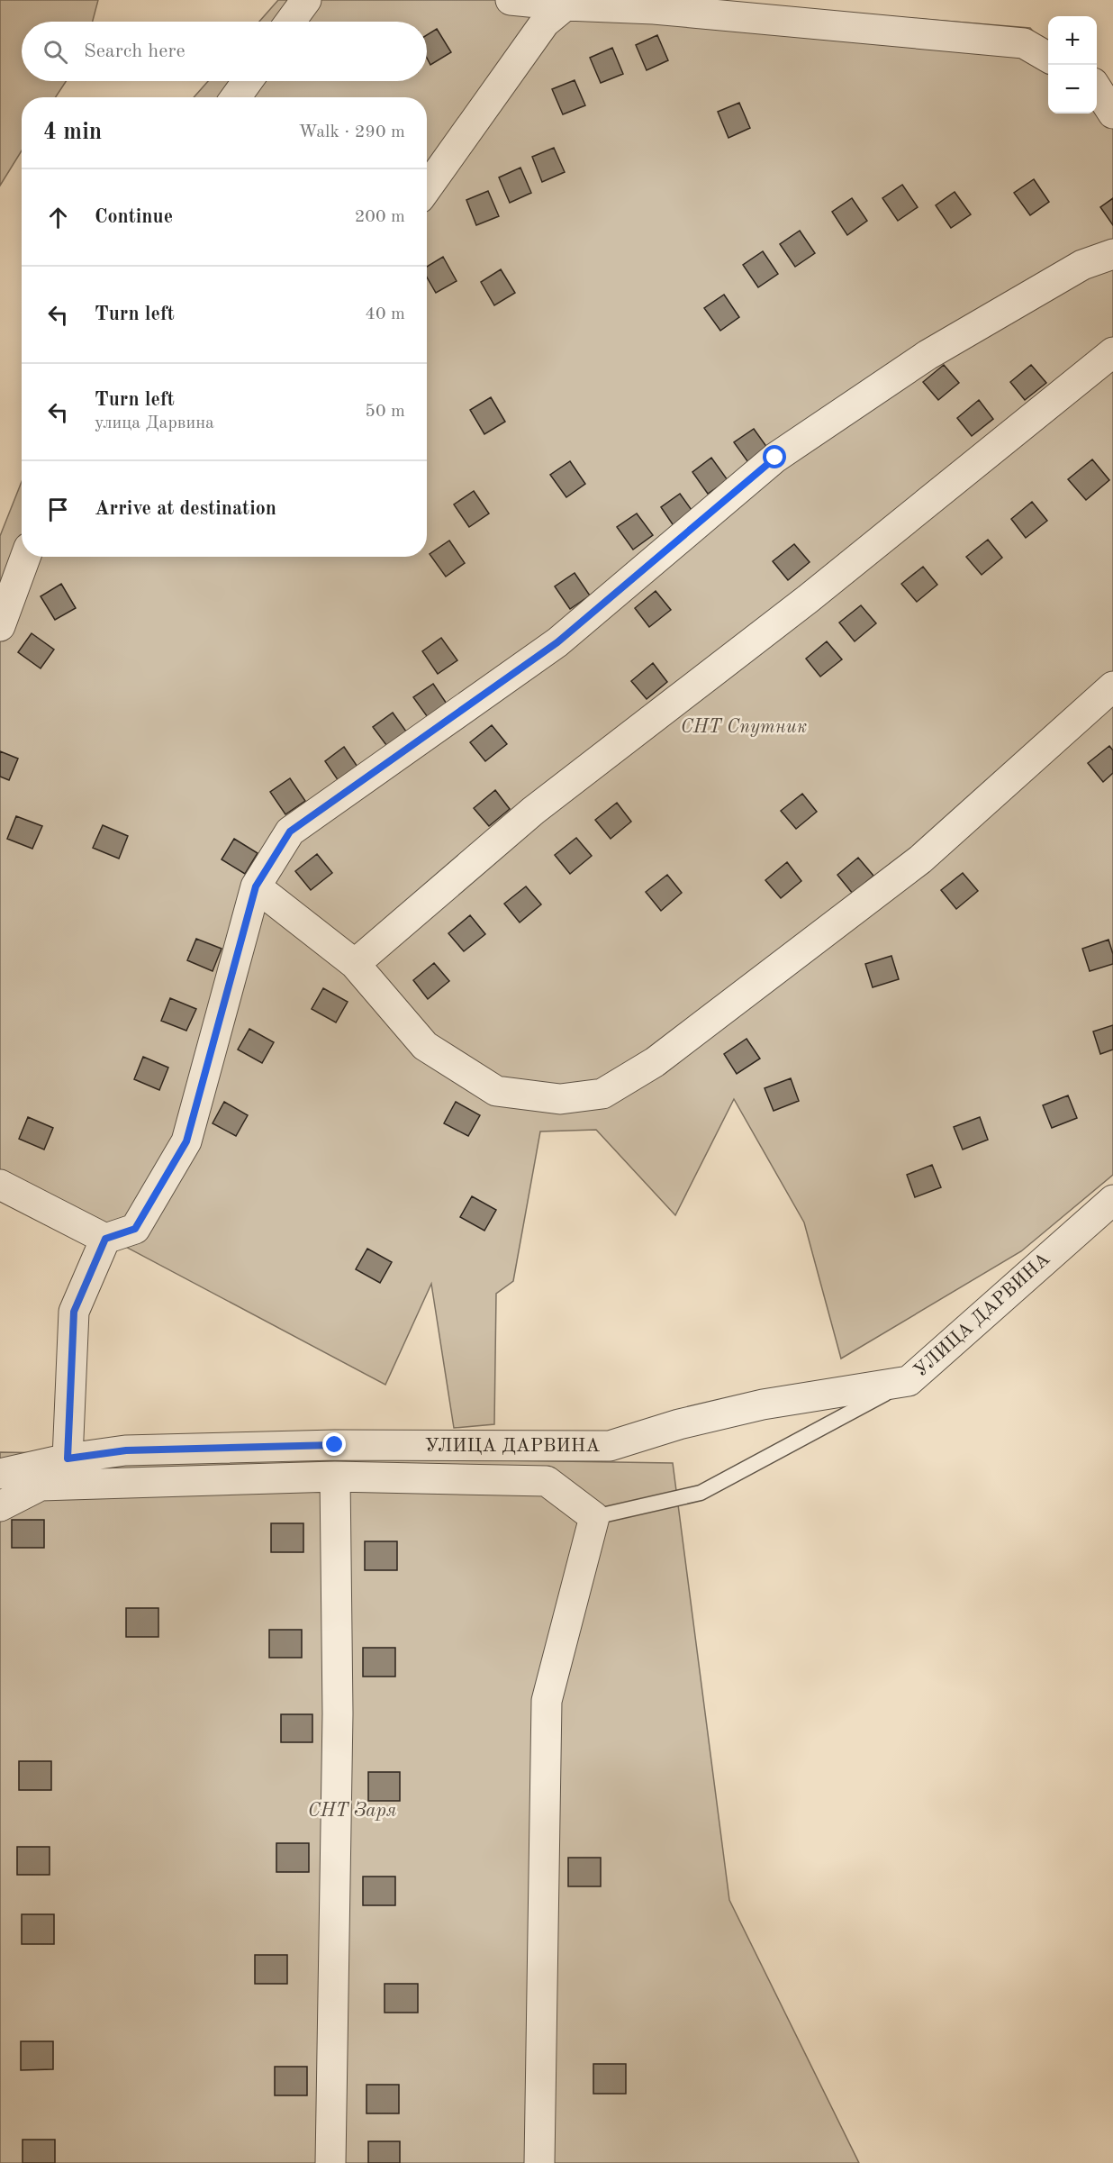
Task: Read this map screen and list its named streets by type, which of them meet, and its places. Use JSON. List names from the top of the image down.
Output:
{
  "streets": {
    "street": ["УЛИЦА ДАРВИНА"]
  },
  "parks": ["СНТ Спутник", "СНТ Заря"],
  "page": {
    "map_buttons": ["+", "−"],
    "search": "Search here",
    "heading": ["4 min", "Walk · 290 m"],
    "list": [
      ["Continue", "200 m"],
      ["Turn left", "40 m"],
      ["Turn left", "улица Дарвина", "50 m"],
      "Arrive at destination"
    ]
  }
}
